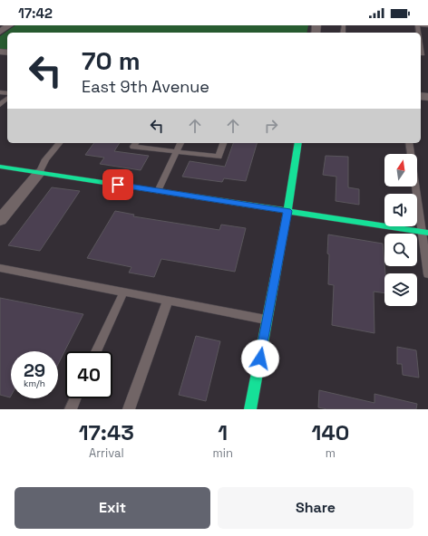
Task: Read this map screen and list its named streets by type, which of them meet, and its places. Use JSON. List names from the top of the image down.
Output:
{
  "north": "top",
  "page": {
    "status": "17:42",
    "turn": ["70 m", "East 9th Avenue"],
    "speed": "29 km/h",
    "limit": "40",
    "eta": [
      "17:43",
      "Arrival",
      "1",
      "min",
      "140",
      "m"
    ],
    "buttons": ["Exit", "Share"]
  }
}
